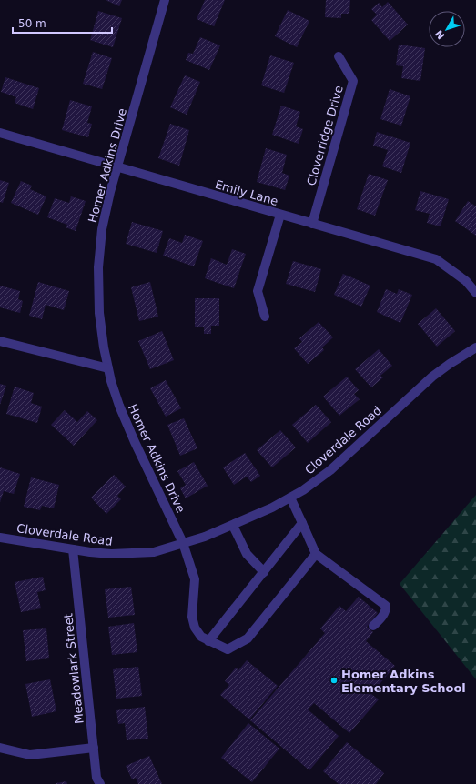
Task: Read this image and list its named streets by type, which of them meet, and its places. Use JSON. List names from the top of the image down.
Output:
{
  "streets": {
    "street": [
      "Cloverridge Drive",
      "Homer Adkins Drive",
      "Emily Lane",
      "Cloverdale Road",
      "Meadowlark Street"
    ]
  },
  "crossings": [
    ["Cloverridge Drive", "Emily Lane"],
    ["Homer Adkins Drive", "Emily Lane"],
    ["Homer Adkins Drive", "Cloverdale Road"],
    ["Cloverdale Road", "Meadowlark Street"]
  ],
  "places": ["Homer Adkins Elementary School"],
  "scale_bar": "50 m",
  "north": "bottom left"
}
